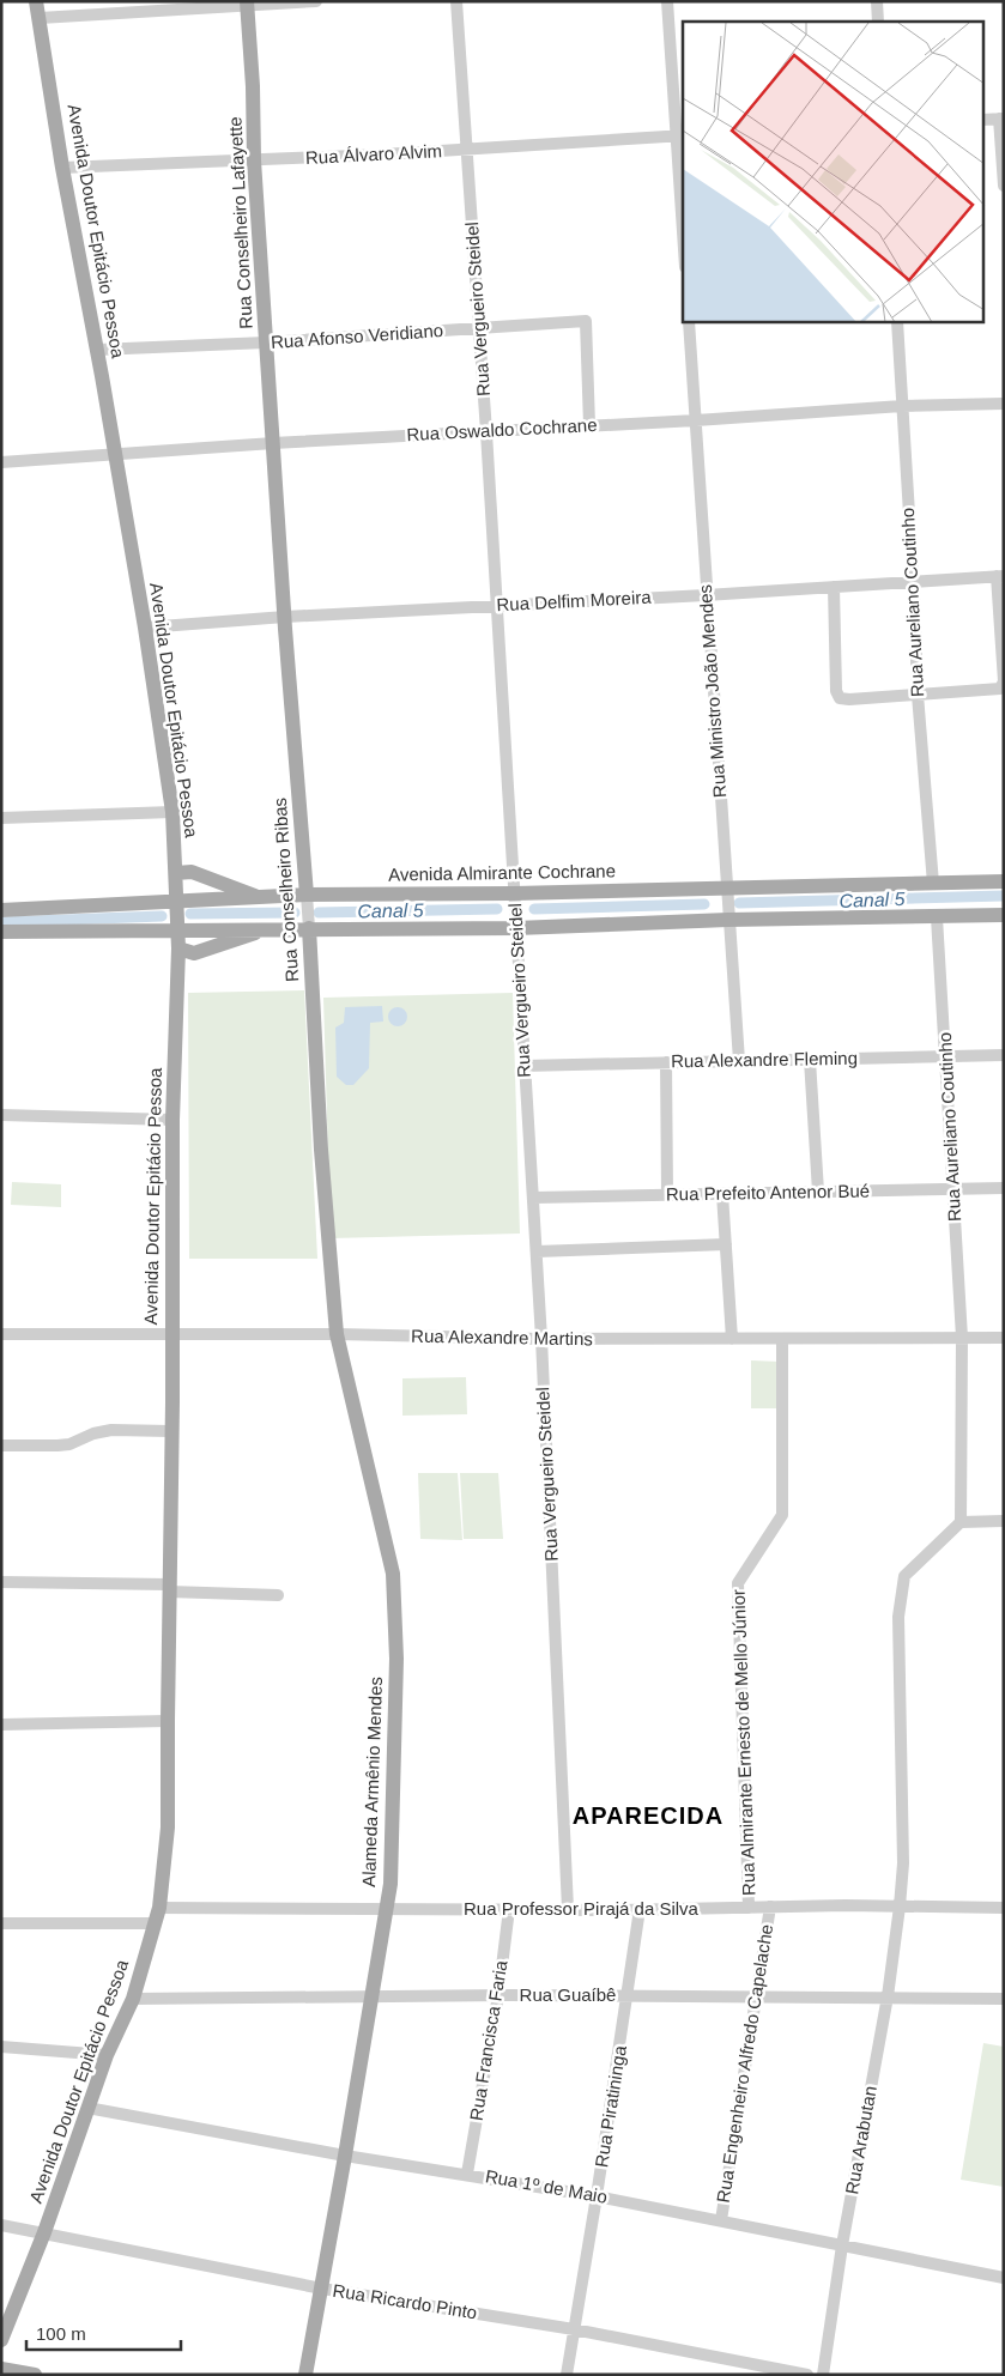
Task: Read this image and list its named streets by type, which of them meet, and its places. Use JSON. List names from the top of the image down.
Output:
{
  "streets": {
    "main road": [
      "Rua Conselheiro Lafayette",
      "Avenida Doutor Epitácio Pessoa",
      "Avenida Almirante Cochrane",
      "Rua Conselheiro Ribas",
      "Alameda Armênio Mendes"
    ],
    "street": [
      "Rua Álvaro Alvim",
      "Rua Vergueiro Steidel",
      "Rua Afonso Veridiano",
      "Rua Oswaldo Cochrane",
      "Rua Delfim Moreira",
      "Rua Aureliano Coutinho",
      "Rua Ministro João Mendes",
      "Rua Alexandre Fleming",
      "Rua Prefeito Antenor Bué",
      "Rua Alexandre Martins",
      "Rua Almirante Ernesto de Mello Júnior",
      "Rua Professor Pirajá da Silva",
      "Rua Guaíbê",
      "Rua Francisca Faria",
      "Rua Engenheiro Alfredo Capelache",
      "Rua Piratininga",
      "Rua Arabutan",
      "Rua 1º de Maio",
      "Rua Ricardo Pinto"
    ]
  },
  "crossings": [
    ["Rua Álvaro Alvim", "Rua Conselheiro Lafayette"],
    ["Rua Álvaro Alvim", "Avenida Doutor Epitácio Pessoa"],
    ["Rua Álvaro Alvim", "Rua Vergueiro Steidel"],
    ["Rua Conselheiro Lafayette", "Rua Afonso Veridiano"],
    ["Rua Conselheiro Lafayette", "Rua Oswaldo Cochrane"],
    ["Rua Conselheiro Lafayette", "Rua Conselheiro Ribas"],
    ["Avenida Doutor Epitácio Pessoa", "Rua Afonso Veridiano"],
    ["Avenida Doutor Epitácio Pessoa", "Rua Oswaldo Cochrane"],
    ["Avenida Doutor Epitácio Pessoa", "Rua Delfim Moreira"],
    ["Avenida Doutor Epitácio Pessoa", "Avenida Almirante Cochrane"],
    ["Avenida Doutor Epitácio Pessoa", "Rua Alexandre Martins"],
    ["Avenida Doutor Epitácio Pessoa", "Rua Professor Pirajá da Silva"],
    ["Avenida Doutor Epitácio Pessoa", "Rua Guaíbê"],
    ["Avenida Doutor Epitácio Pessoa", "Rua 1º de Maio"],
    ["Avenida Doutor Epitácio Pessoa", "Rua Ricardo Pinto"],
    ["Rua Vergueiro Steidel", "Rua Afonso Veridiano"],
    ["Rua Vergueiro Steidel", "Rua Oswaldo Cochrane"],
    ["Rua Vergueiro Steidel", "Rua Delfim Moreira"],
    ["Rua Vergueiro Steidel", "Avenida Almirante Cochrane"],
    ["Rua Vergueiro Steidel", "Rua Alexandre Fleming"],
    ["Rua Vergueiro Steidel", "Rua Prefeito Antenor Bué"],
    ["Rua Vergueiro Steidel", "Rua Alexandre Martins"],
    ["Rua Vergueiro Steidel", "Rua Professor Pirajá da Silva"],
    ["Rua Afonso Veridiano", "Rua Oswaldo Cochrane"],
    ["Rua Oswaldo Cochrane", "Rua Aureliano Coutinho"],
    ["Rua Oswaldo Cochrane", "Rua Ministro João Mendes"],
    ["Rua Oswaldo Cochrane", "Rua Conselheiro Ribas"],
    ["Rua Delfim Moreira", "Rua Aureliano Coutinho"],
    ["Rua Delfim Moreira", "Rua Ministro João Mendes"],
    ["Rua Delfim Moreira", "Rua Conselheiro Ribas"],
    ["Rua Aureliano Coutinho", "Avenida Almirante Cochrane"],
    ["Rua Aureliano Coutinho", "Rua Alexandre Fleming"],
    ["Rua Aureliano Coutinho", "Rua Prefeito Antenor Bué"],
    ["Rua Aureliano Coutinho", "Rua Alexandre Martins"],
    ["Rua Ministro João Mendes", "Avenida Almirante Cochrane"],
    ["Rua Ministro João Mendes", "Rua Alexandre Fleming"],
    ["Avenida Almirante Cochrane", "Rua Conselheiro Ribas"],
    ["Rua Conselheiro Ribas", "Rua Alexandre Martins"],
    ["Rua Conselheiro Ribas", "Alameda Armênio Mendes"],
    ["Rua Alexandre Martins", "Rua Almirante Ernesto de Mello Júnior"],
    ["Rua Alexandre Martins", "Alameda Armênio Mendes"],
    ["Rua Almirante Ernesto de Mello Júnior", "Rua Professor Pirajá da Silva"],
    ["Alameda Armênio Mendes", "Rua Professor Pirajá da Silva"],
    ["Alameda Armênio Mendes", "Rua Guaíbê"],
    ["Alameda Armênio Mendes", "Rua 1º de Maio"],
    ["Alameda Armênio Mendes", "Rua Ricardo Pinto"],
    ["Rua Professor Pirajá da Silva", "Rua Francisca Faria"],
    ["Rua Professor Pirajá da Silva", "Rua Engenheiro Alfredo Capelache"],
    ["Rua Professor Pirajá da Silva", "Rua Piratininga"],
    ["Rua Professor Pirajá da Silva", "Rua Arabutan"],
    ["Rua Guaíbê", "Rua Francisca Faria"],
    ["Rua Guaíbê", "Rua Engenheiro Alfredo Capelache"],
    ["Rua Guaíbê", "Rua Piratininga"],
    ["Rua Guaíbê", "Rua Arabutan"],
    ["Rua Francisca Faria", "Rua 1º de Maio"],
    ["Rua Engenheiro Alfredo Capelache", "Rua 1º de Maio"],
    ["Rua Piratininga", "Rua 1º de Maio"],
    ["Rua Piratininga", "Rua Ricardo Pinto"],
    ["Rua Arabutan", "Rua 1º de Maio"]
  ],
  "districts": ["APARECIDA"],
  "water": ["Canal 5"],
  "scale_bar": "100 m"
}
